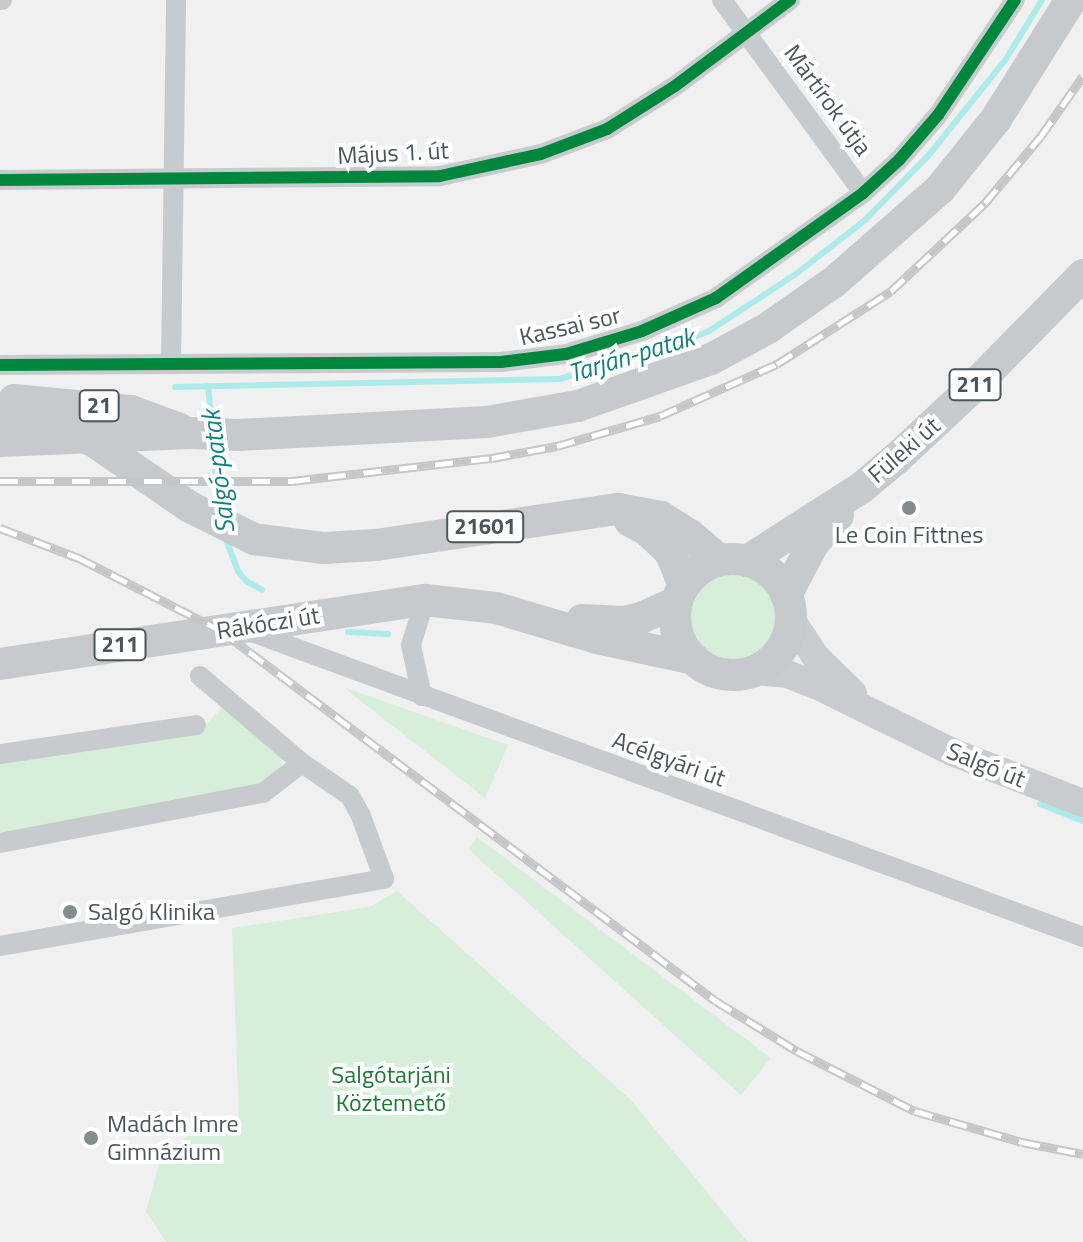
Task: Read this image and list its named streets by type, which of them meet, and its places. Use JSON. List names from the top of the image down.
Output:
{
  "streets": {
    "main road": [
      "211",
      "21",
      "Füleki út",
      "21601",
      "Rákóczi út",
      "Salgó út"
    ],
    "street": [
      "Mártírok útja",
      "Május 1. út",
      "Kassai sor",
      "Acélgyári út"
    ]
  },
  "crossings": [
    ["Mártírok útja", "Május 1. út"],
    ["Mártírok útja", "Kassai sor"],
    ["211", "Füleki út"],
    ["211", "21601"],
    ["211", "Rákóczi út"],
    ["Rákóczi út", "Acélgyári út"]
  ],
  "water": ["Tarján-patak", "Salgó-patak"],
  "parks": ["Salgótarjáni Köztemető"],
  "places": ["Le Coin Fittnes", "Salgó Klinika", "Madách Imre Gimnázium"]
}
